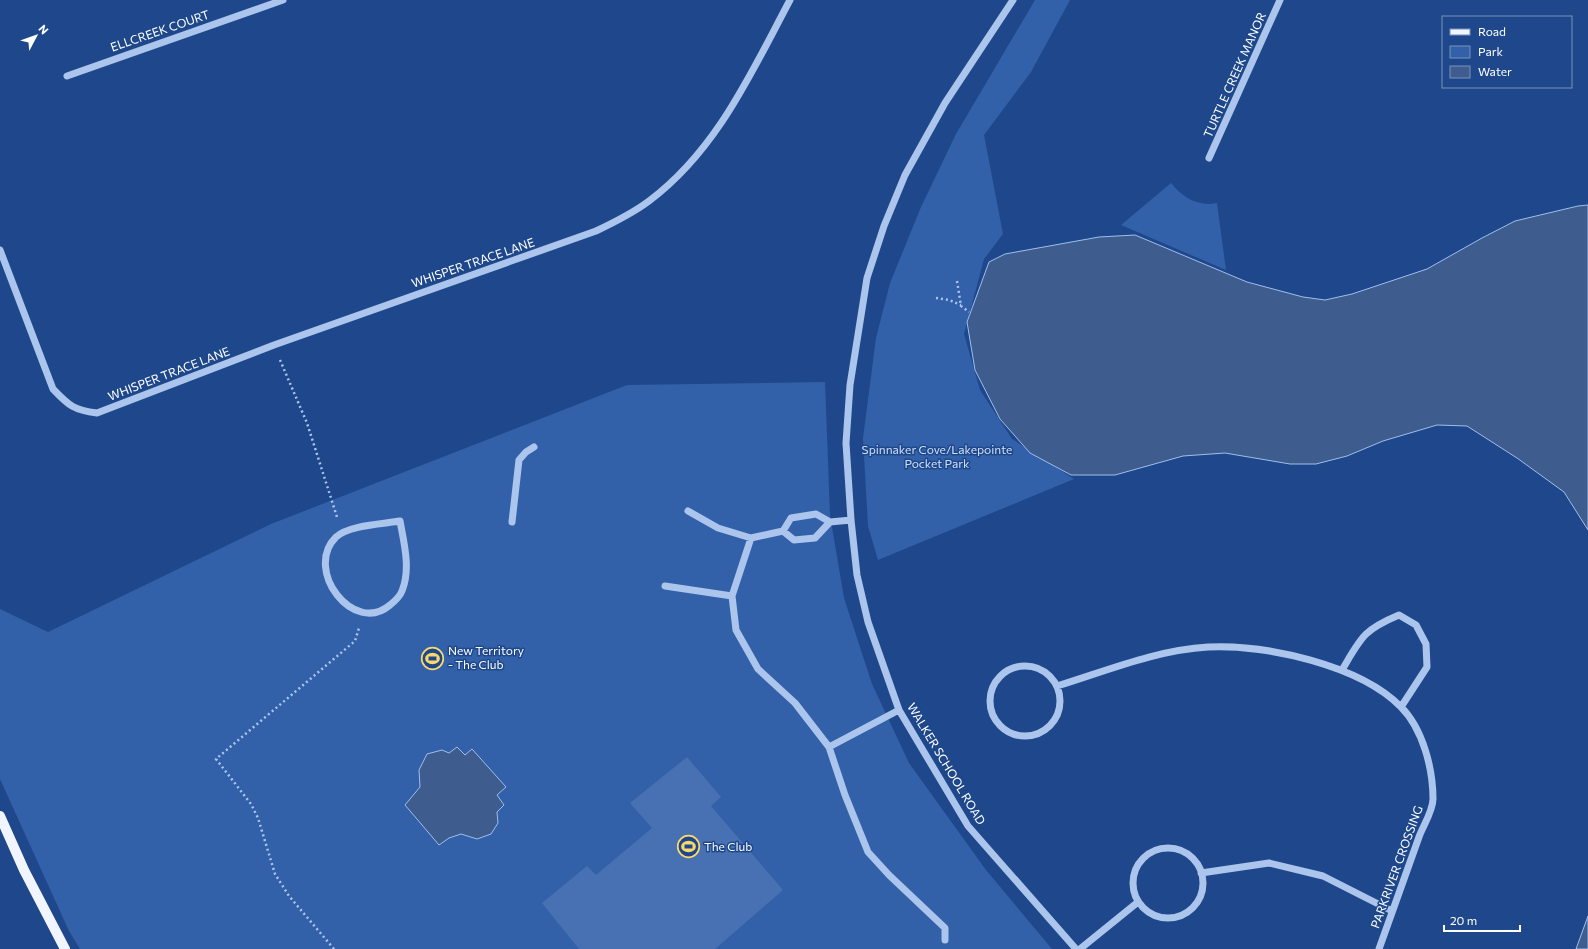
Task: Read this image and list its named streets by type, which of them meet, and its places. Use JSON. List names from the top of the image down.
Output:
{
  "streets": {
    "street": [
      "ELLCREEK COURT",
      "TURTLE CREEK MANOR",
      "WHISPER TRACE LANE",
      "WALKER SCHOOL ROAD",
      "PARKRIVER CROSSING"
    ]
  },
  "parks": ["Spinnaker Cove/Lakepointe Pocket Park"],
  "places": {
    "sports": ["New Territory - The Club", "The Club"]
  },
  "legend": ["Road", "Park", "Water"],
  "scale_bar": "20 m",
  "north": "top right"
}
